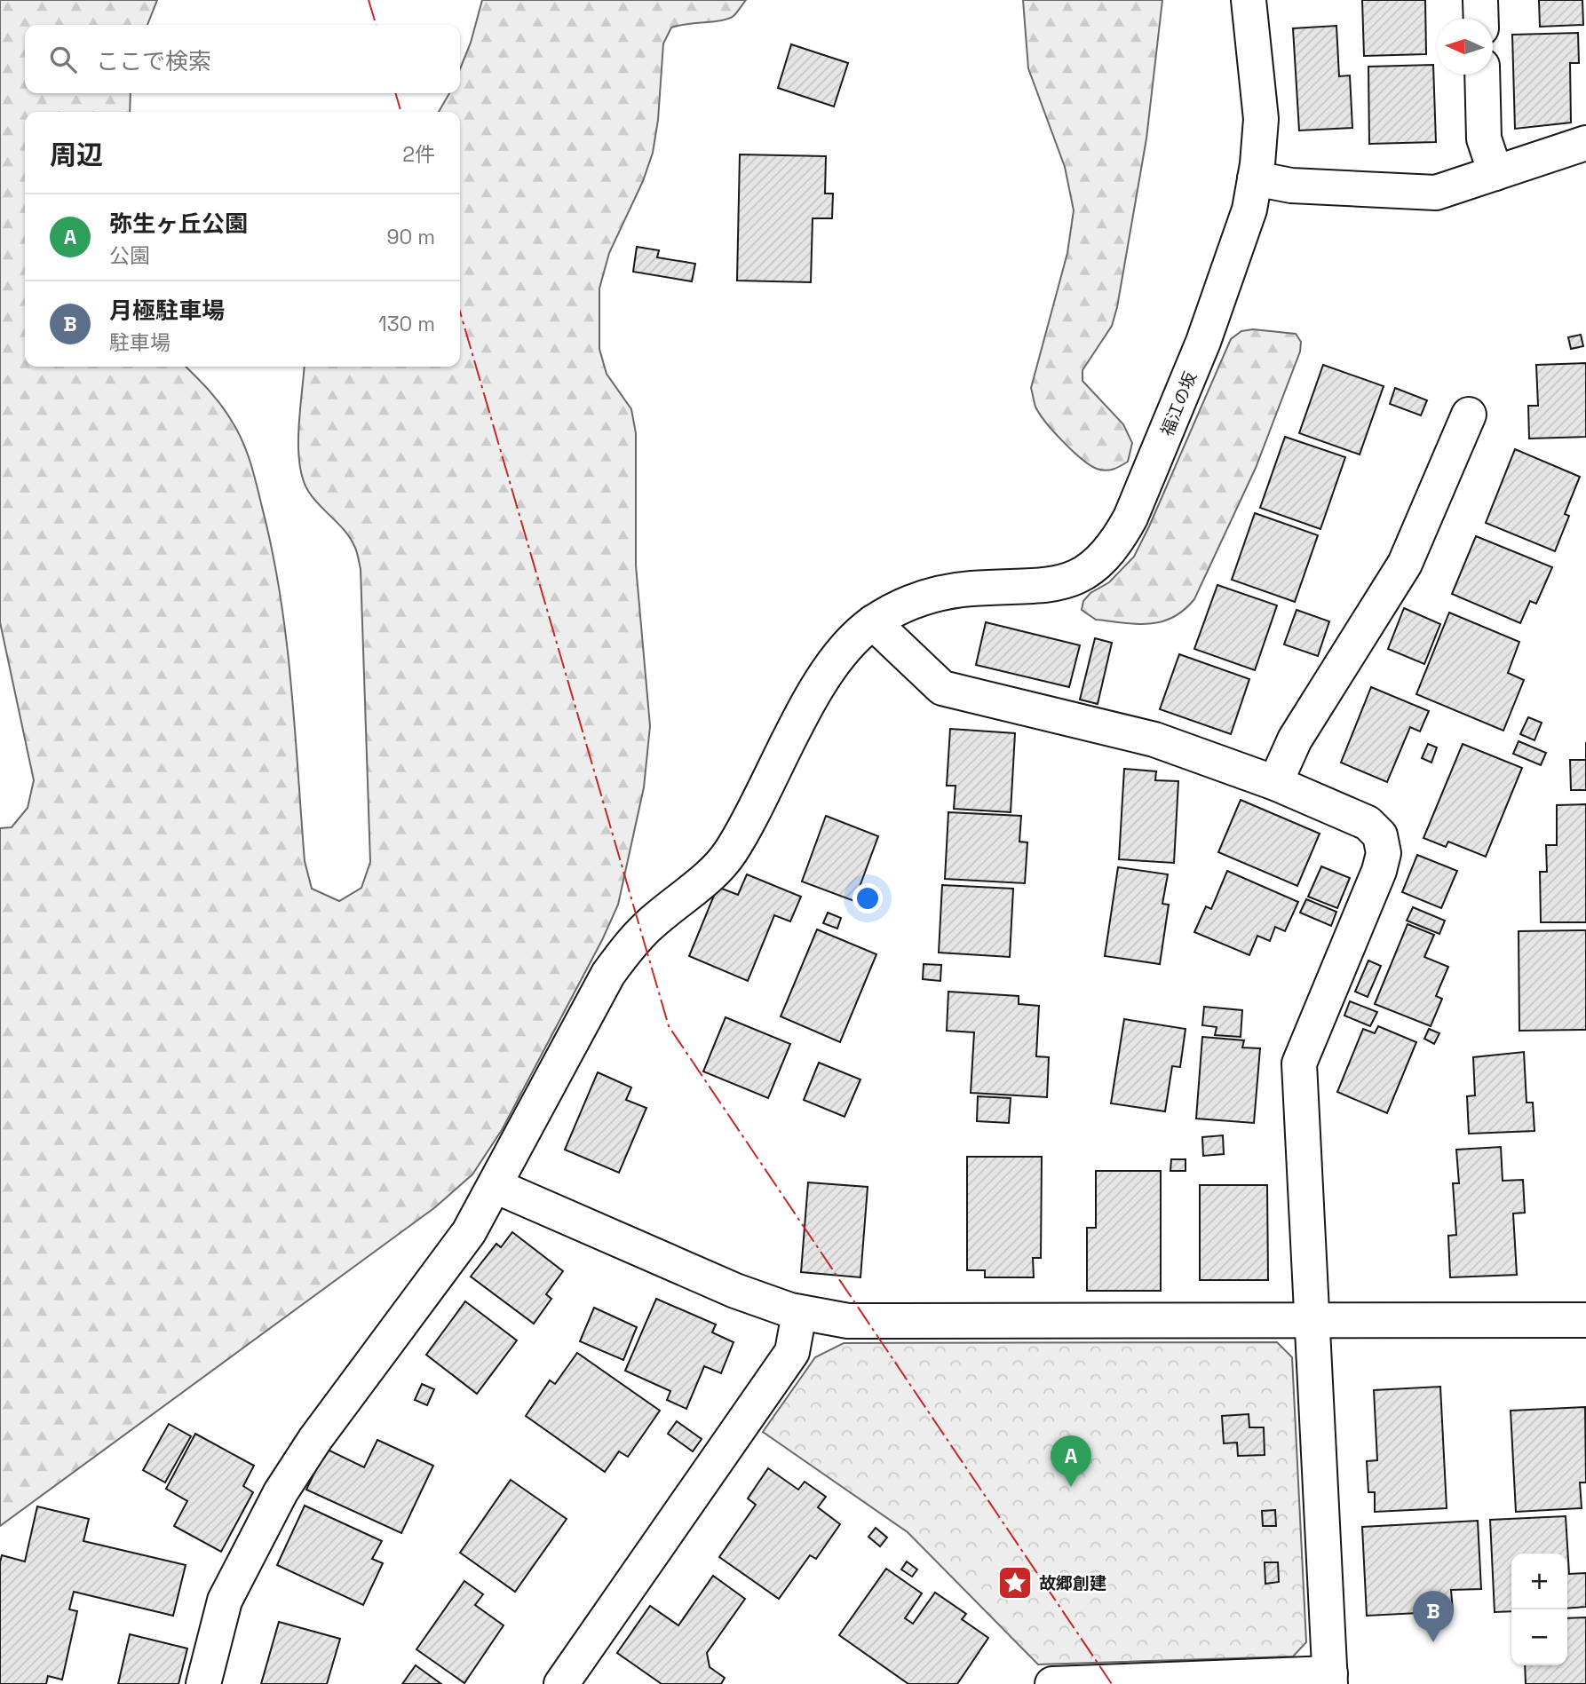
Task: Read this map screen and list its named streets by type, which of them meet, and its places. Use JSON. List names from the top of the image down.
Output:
{
  "streets": {
    "street": ["福江の坂"]
  },
  "places": {
    "place": ["故郷創建"]
  },
  "north": "left",
  "page": {
    "search": "ここで検索",
    "heading": ["周辺", "2件"],
    "list": [
      {
        "mark": "A",
        "name": "弥生ヶ丘公園",
        "note": "公園",
        "value": "90 m"
      },
      {
        "mark": "B",
        "name": "月極駐車場",
        "note": "駐車場",
        "value": "130 m"
      }
    ],
    "pins": ["A", "B"],
    "map_buttons": ["+", "−"]
  }
}
